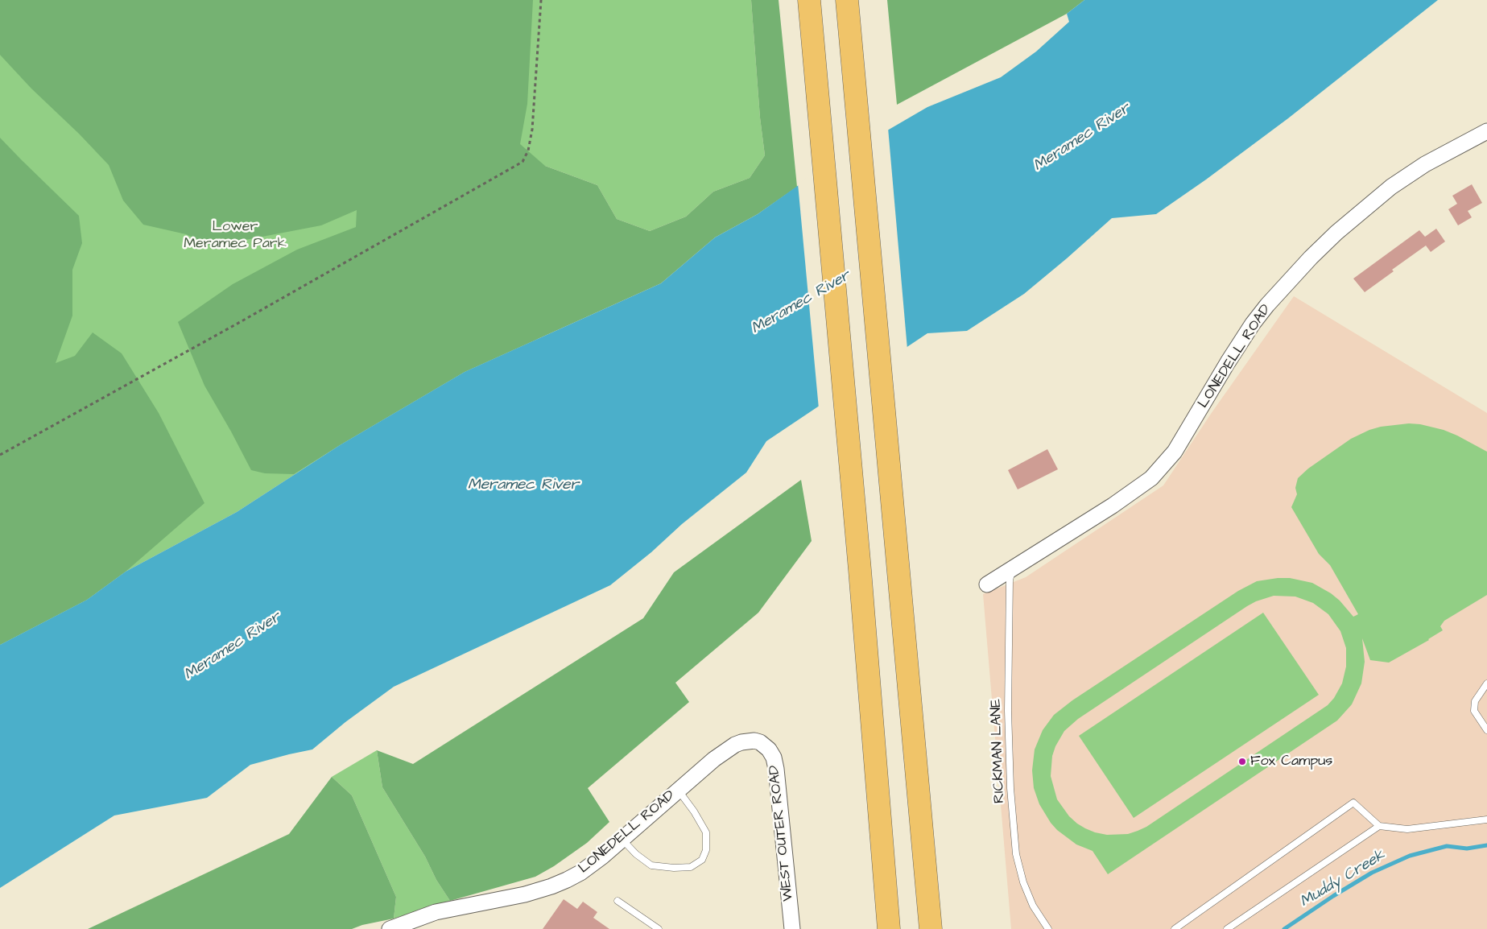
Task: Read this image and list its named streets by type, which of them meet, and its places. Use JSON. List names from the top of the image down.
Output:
{
  "streets": {
    "street": ["LONEDELL ROAD", "WEST OUTER ROAD"],
    "lane": ["RICKMAN LANE"]
  },
  "crossings": [
    ["LONEDELL ROAD", "RICKMAN LANE"],
    ["LONEDELL ROAD", "WEST OUTER ROAD"]
  ],
  "water": ["Meramec River", "Muddy Creek"],
  "parks": ["Lower Meramec Park"],
  "places": ["Fox Campus"]
}
